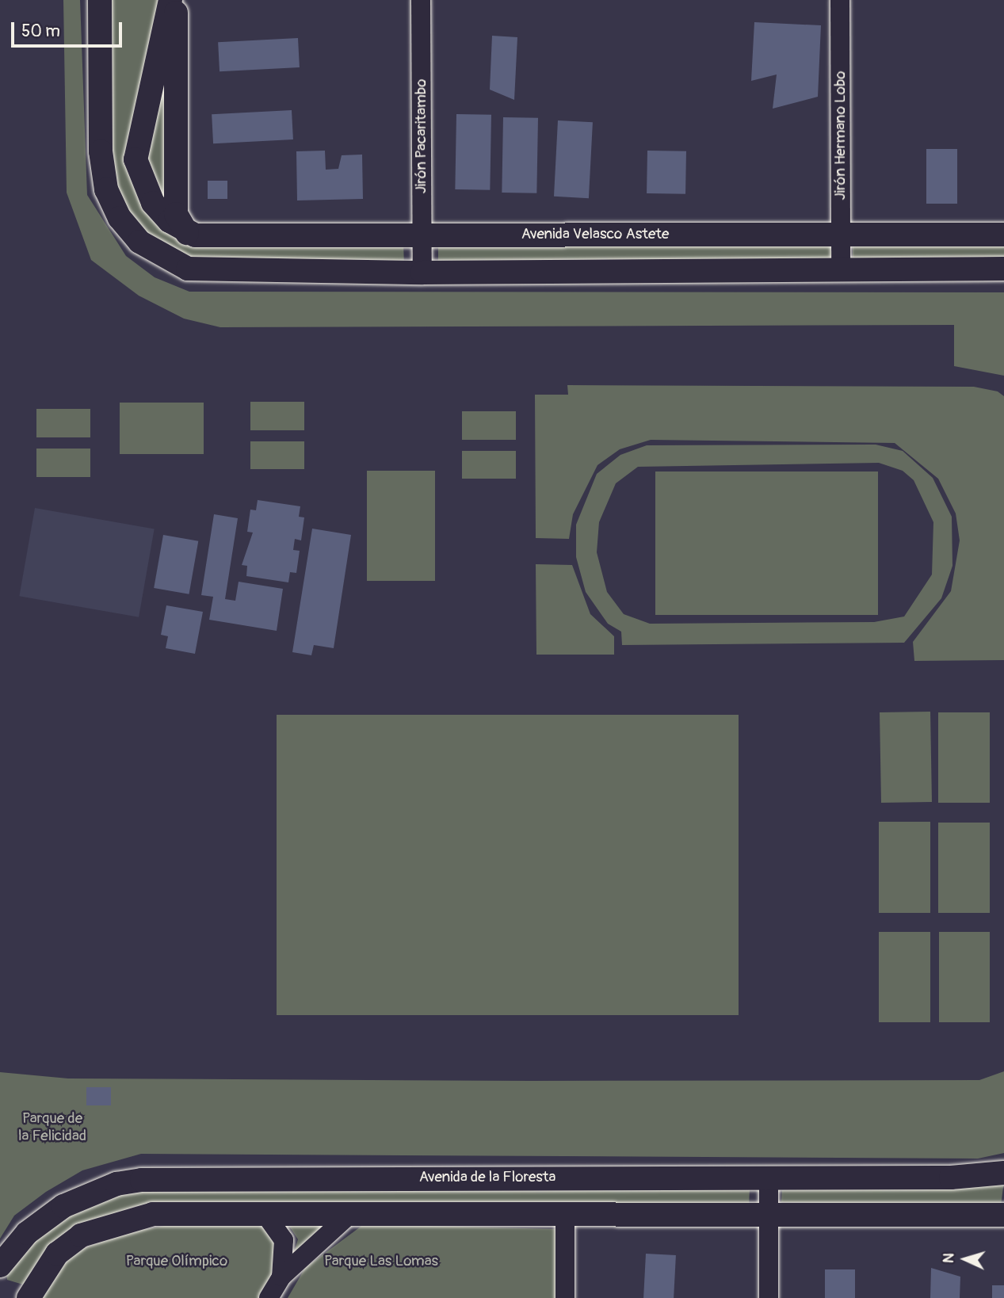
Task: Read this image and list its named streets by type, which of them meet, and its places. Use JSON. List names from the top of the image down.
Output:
{
  "streets": {
    "main road": ["Avenida Velasco Astete", "Avenida de la Floresta"],
    "street": ["Jirón Hermano Lobo", "Jirón Pacaritambo"]
  },
  "crossings": [
    ["Jirón Hermano Lobo", "Avenida Velasco Astete"],
    ["Jirón Pacaritambo", "Avenida Velasco Astete"]
  ],
  "parks": ["Parque de la Felicidad", "Parque Olímpico", "Parque Las Lomas"],
  "scale_bar": "50 m",
  "north": "left"
}
